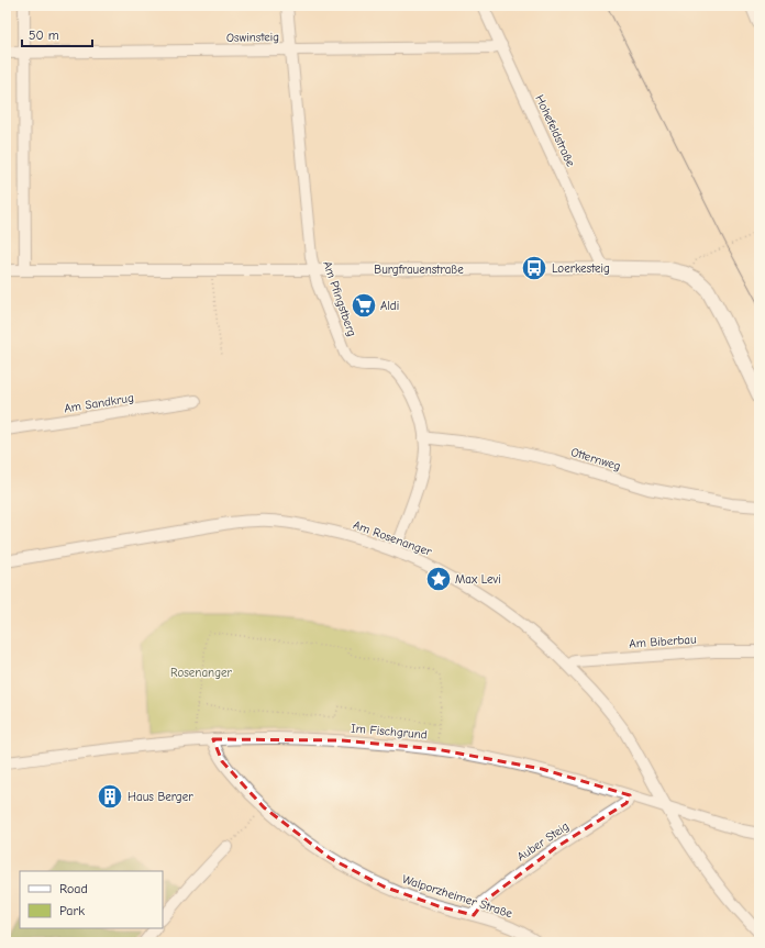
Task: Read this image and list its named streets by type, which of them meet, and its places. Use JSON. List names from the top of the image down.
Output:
{
  "streets": {
    "street": [
      "Oswinsteig",
      "Hohefeldstraße",
      "Burgfrauenstraße",
      "Am Pfingstberg",
      "Am Sandkrug",
      "Otternweg",
      "Am Rosenanger",
      "Am Biberbau",
      "Im Fischgrund",
      "Auber Steig",
      "Walporzheimer Straße"
    ]
  },
  "crossings": [
    ["Oswinsteig", "Hohefeldstraße"],
    ["Oswinsteig", "Am Pfingstberg"],
    ["Hohefeldstraße", "Burgfrauenstraße"],
    ["Burgfrauenstraße", "Am Pfingstberg"],
    ["Am Pfingstberg", "Otternweg"],
    ["Am Pfingstberg", "Am Rosenanger"],
    ["Am Rosenanger", "Am Biberbau"],
    ["Am Rosenanger", "Im Fischgrund"],
    ["Im Fischgrund", "Auber Steig"],
    ["Im Fischgrund", "Walporzheimer Straße"],
    ["Auber Steig", "Walporzheimer Straße"]
  ],
  "parks": ["Rosenanger"],
  "places": {
    "bus stop": ["Loerkesteig"],
    "supermarket": ["Aldi"],
    "place": ["Max Levi"],
    "building": ["Haus Berger"]
  },
  "legend": ["Road", "Park"],
  "scale_bar": "50 m"
}
